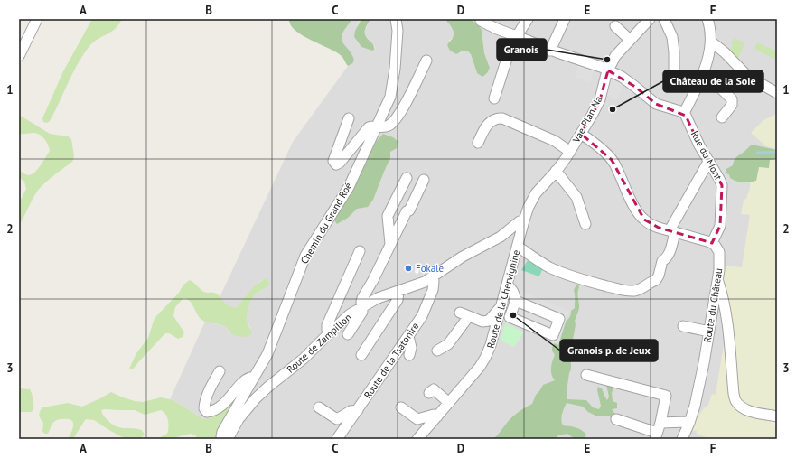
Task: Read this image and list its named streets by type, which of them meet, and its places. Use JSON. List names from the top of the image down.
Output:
{
  "streets": {
    "street": [
      "Vae Plan Na",
      "Rue du Mont",
      "Chemin du Grand Roé",
      "Route de la Chervignine",
      "Route du Château",
      "Route de Zampillon",
      "Route de la Tsatonire"
    ]
  },
  "crossings": [
    ["Vae Plan Na", "Route de la Chervignine"],
    ["Vae Plan Na", "Route de Zampillon"],
    ["Rue du Mont", "Route du Château"],
    ["Route de la Chervignine", "Route de Zampillon"],
    ["Route de Zampillon", "Route de la Tsatonire"]
  ],
  "places": [
    "Granois",
    "Château de la Soie",
    "Fokale",
    "Granois p. de Jeux"
  ],
  "grid": {
    "columns": [
      "A",
      "B",
      "C",
      "D",
      "E",
      "F"
    ],
    "rows": ["1", "2", "3"]
  }
}
